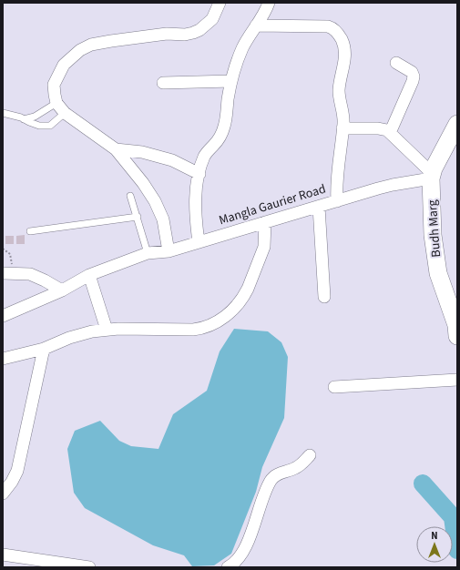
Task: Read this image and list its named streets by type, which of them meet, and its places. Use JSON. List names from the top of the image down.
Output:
{
  "streets": {
    "street": ["Mangla Gaurier Road", "Budh Marg"]
  },
  "crossings": [
    ["Mangla Gaurier Road", "Budh Marg"]
  ],
  "north": "top"
}
